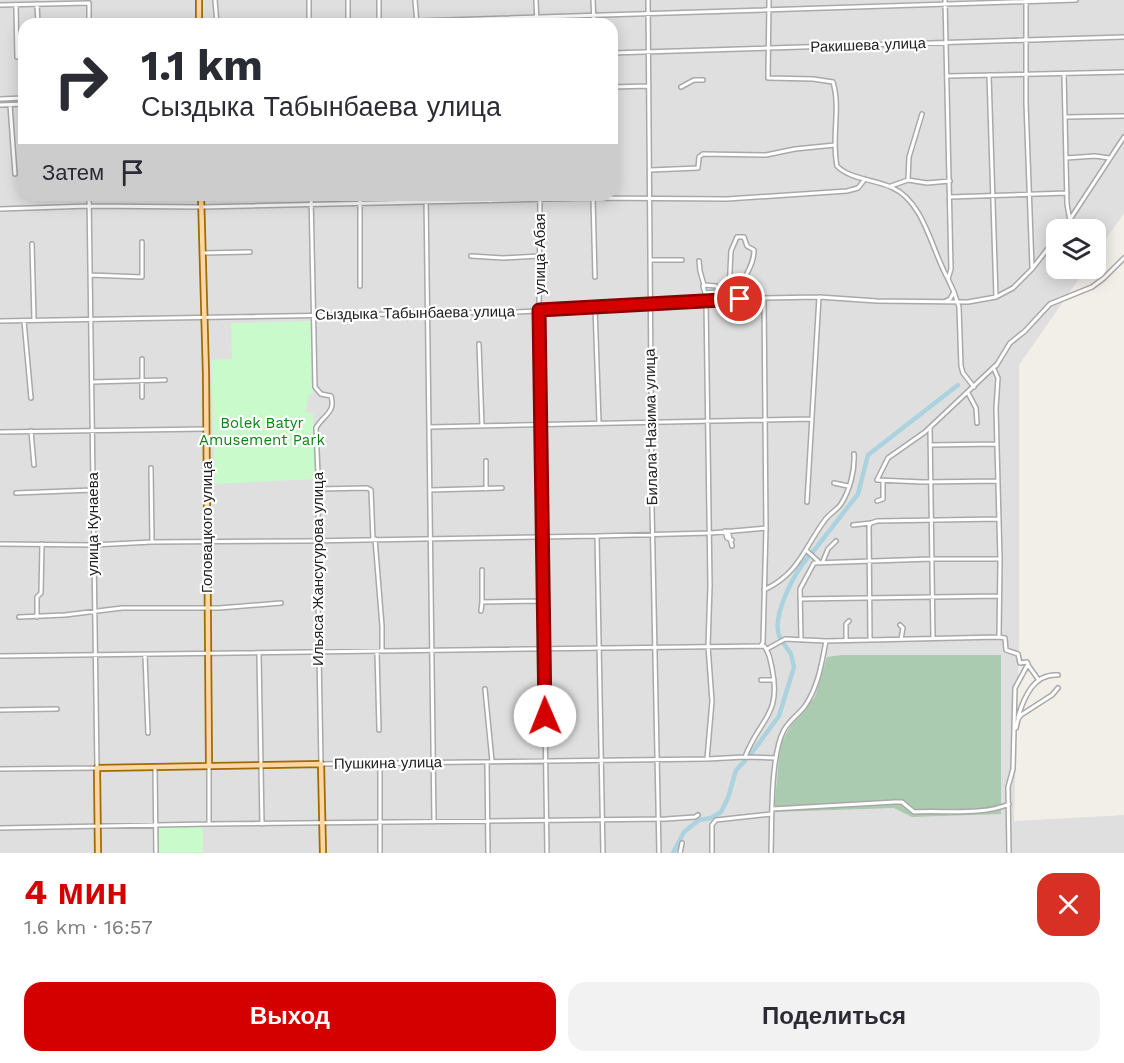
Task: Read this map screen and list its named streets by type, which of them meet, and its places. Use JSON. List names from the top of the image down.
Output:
{
  "streets": {
    "main road": [
      "улица Кунаева",
      "Головацкого улица",
      "Ильяса Жансугурова улица",
      "Пушкина улица"
    ],
    "street": [
      "Ракишева улица",
      "улица Абая",
      "Сыздыка Табынбаева улица",
      "Билала Назима улица"
    ]
  },
  "crossings": [
    ["Ракишева улица", "Билала Назима улица"],
    ["улица Абая", "Сыздыка Табынбаева улица"],
    ["улица Абая", "Пушкина улица"],
    ["Сыздыка Табынбаева улица", "Билала Назима улица"],
    ["Сыздыка Табынбаева улица", "улица Кунаева"],
    ["Сыздыка Табынбаева улица", "Головацкого улица"],
    ["Сыздыка Табынбаева улица", "Ильяса Жансугурова улица"],
    ["Билала Назима улица", "Пушкина улица"],
    ["улица Кунаева", "Пушкина улица"],
    ["Головацкого улица", "Пушкина улица"],
    ["Ильяса Жансугурова улица", "Пушкина улица"]
  ],
  "parks": ["Bolek Batyr Amusement Park"],
  "page": {
    "turn": ["1.1 km", "Сыздыка Табынбаева улица"],
    "then": "Затем",
    "heading": ["4 мин", "1.6 km · 16:57"],
    "buttons": ["Выход", "Поделиться"]
  }
}
